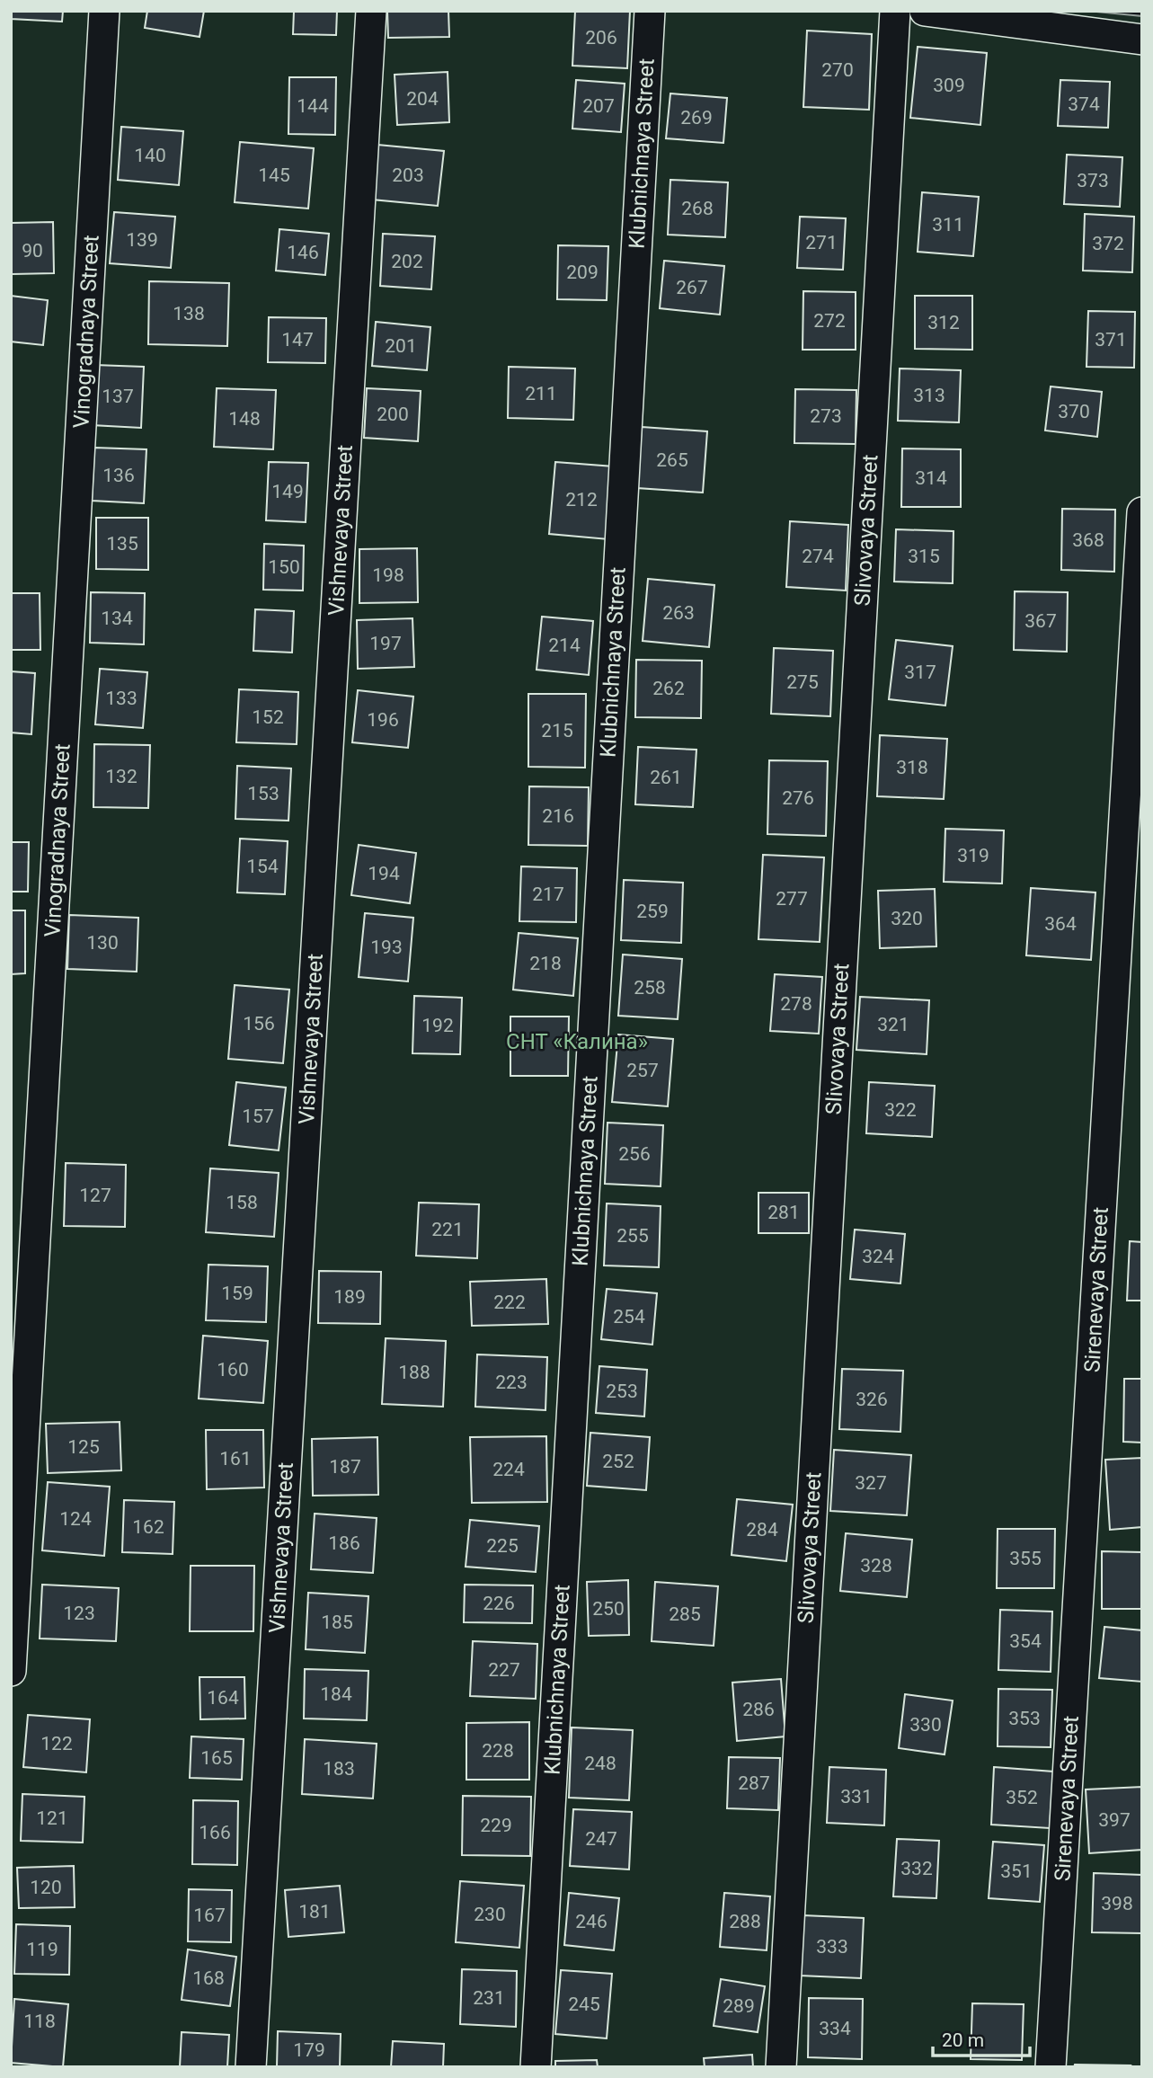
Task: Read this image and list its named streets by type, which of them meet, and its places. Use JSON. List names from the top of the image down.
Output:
{
  "streets": {
    "street": [
      "Klubnichnaya Street",
      "Vinogradnaya Street",
      "Vishnevaya Street",
      "Slivovaya Street",
      "Sirenevaya Street"
    ]
  },
  "parks": ["СНТ «Калина»"],
  "house_numbers": [
    "206",
    "270",
    "309",
    "204",
    "374",
    "144",
    "207",
    "269",
    "140",
    "145",
    "203",
    "373",
    "268",
    "311",
    "139",
    "271",
    "372",
    "90",
    "146",
    "202",
    "209",
    "267",
    "138",
    "272",
    "312",
    "147",
    "371",
    "201",
    "211",
    "313",
    "137",
    "370",
    "200",
    "273",
    "148",
    "265",
    "136",
    "314",
    "149",
    "212",
    "368",
    "135",
    "274",
    "315",
    "150",
    "198",
    "263",
    "134",
    "367",
    "197",
    "214",
    "317",
    "275",
    "262",
    "133",
    "152",
    "196",
    "215",
    "318",
    "132",
    "261",
    "153",
    "276",
    "216",
    "319",
    "154",
    "194",
    "217",
    "277",
    "259",
    "320",
    "364",
    "130",
    "193",
    "218",
    "258",
    "278",
    "156",
    "321",
    "192",
    "257",
    "322",
    "157",
    "256",
    "127",
    "158",
    "281",
    "221",
    "255",
    "324",
    "159",
    "189",
    "222",
    "254",
    "160",
    "188",
    "223",
    "253",
    "326",
    "125",
    "161",
    "252",
    "187",
    "224",
    "327",
    "124",
    "162",
    "284",
    "186",
    "225",
    "355",
    "328",
    "226",
    "250",
    "123",
    "285",
    "185",
    "354",
    "227",
    "184",
    "164",
    "286",
    "353",
    "330",
    "122",
    "228",
    "165",
    "248",
    "183",
    "287",
    "331",
    "352",
    "121",
    "397",
    "229",
    "166",
    "247",
    "332",
    "351",
    "120",
    "398",
    "181",
    "230",
    "167",
    "246",
    "288",
    "333",
    "119",
    "168",
    "231",
    "245",
    "289",
    "118",
    "334",
    "179"
  ],
  "scale_bar": "20 m"
}
